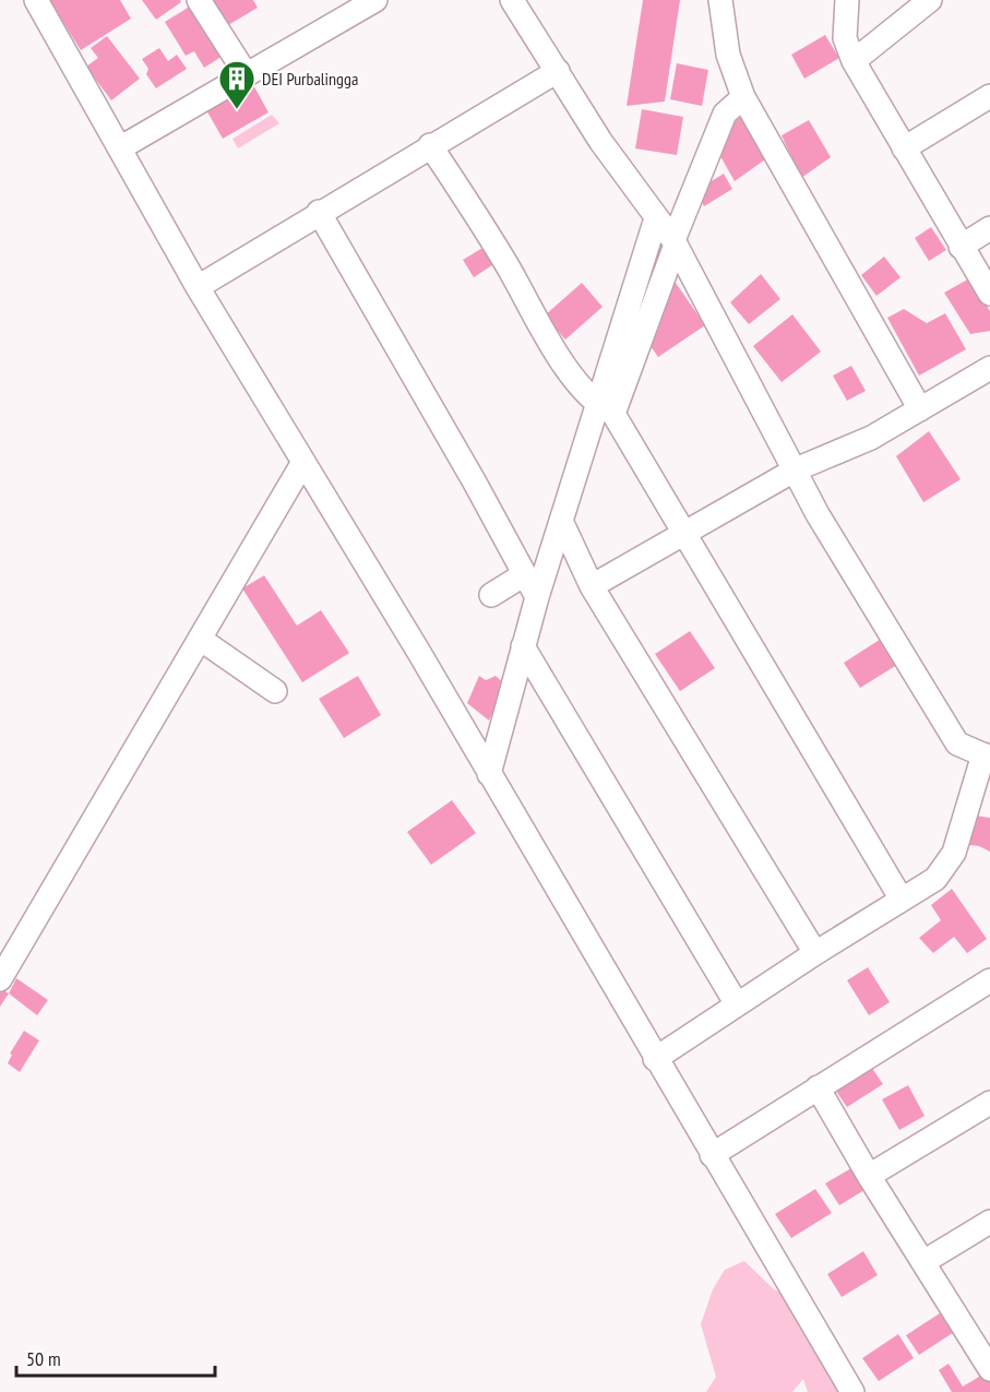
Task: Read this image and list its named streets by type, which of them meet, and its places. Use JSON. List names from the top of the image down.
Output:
{
  "places": {
    "building": ["DEI Purbalingga"]
  },
  "scale_bar": "50 m"
}
